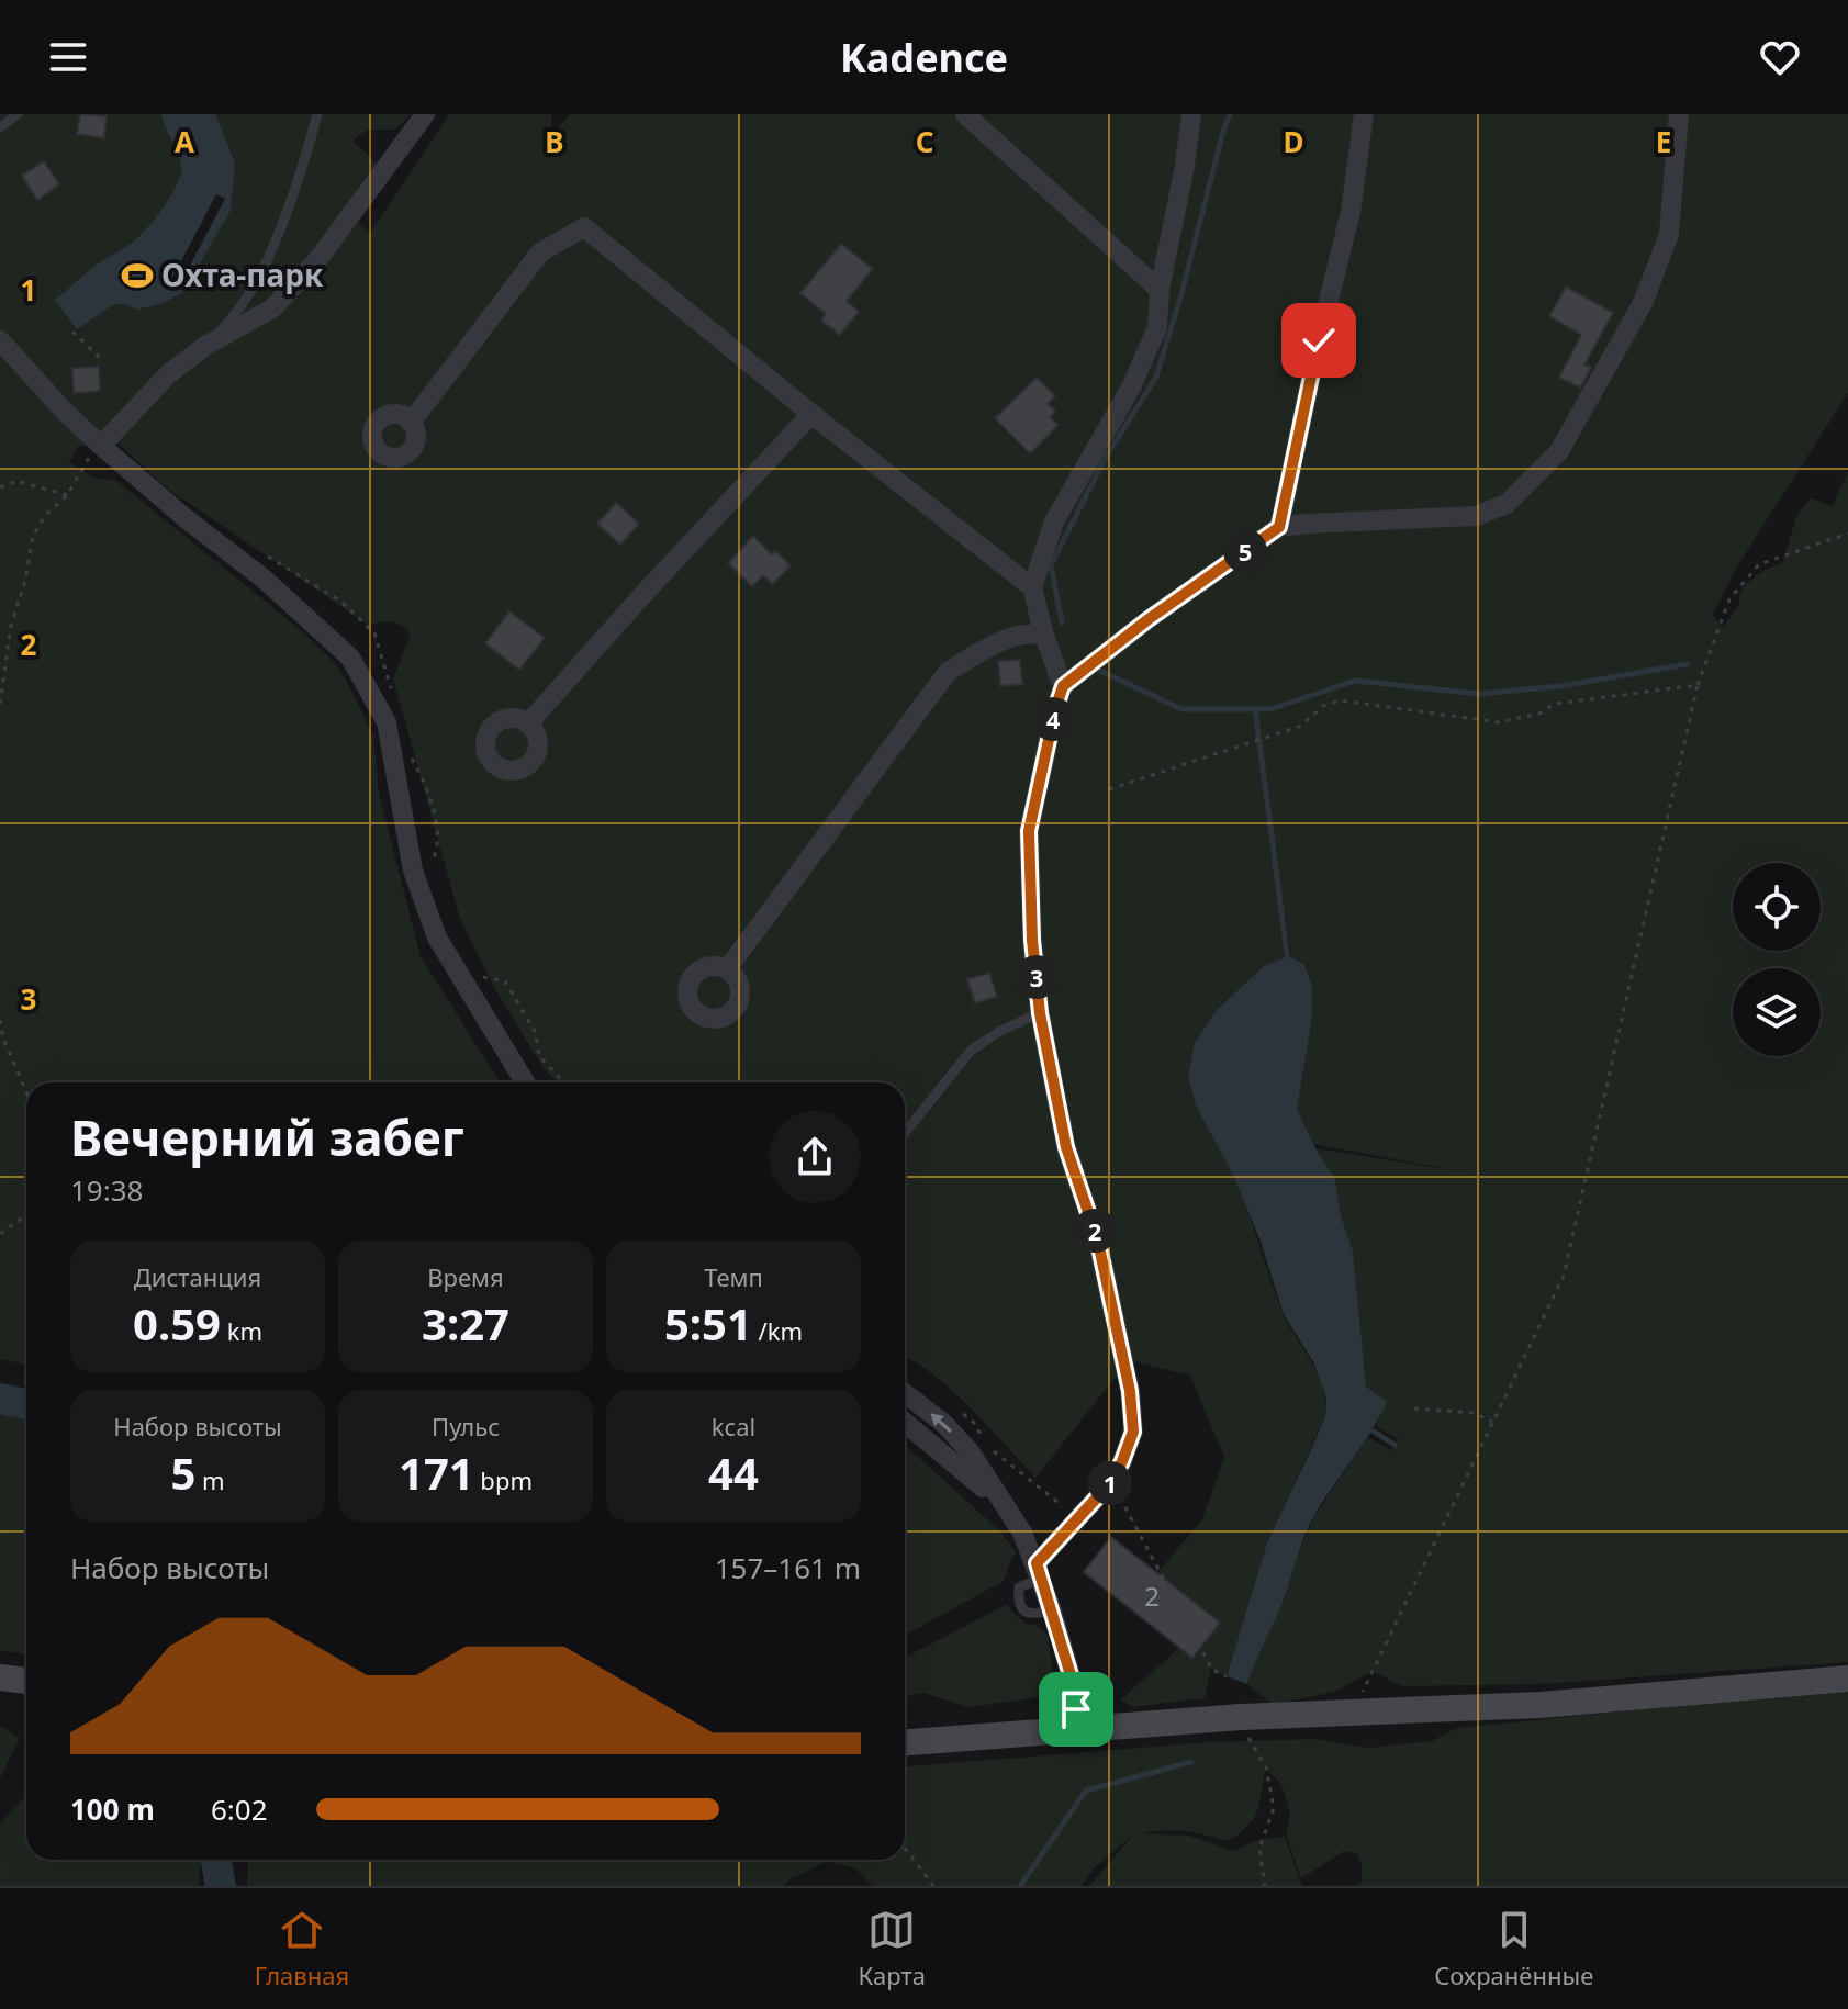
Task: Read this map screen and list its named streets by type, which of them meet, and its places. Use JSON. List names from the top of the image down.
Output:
{
  "places": {
    "sports": ["Охта-парк"]
  },
  "house_numbers": ["2"],
  "page": {
    "header": "Kadence",
    "pins": [
      "5",
      "4",
      "3",
      "2",
      "1"
    ],
    "heading": ["Вечерний забег", "19:38"],
    "stats": [
      ["Дистанция", "0.59 km"],
      ["Время", "3:27"],
      ["Темп", "5:51 /km"],
      ["Набор высоты", "5 m"],
      ["Пульс", "171 bpm"],
      ["kcal", "44"]
    ],
    "chart": ["Набор высоты", "157–161 m"],
    "list": [
      {
        "name": "100 m",
        "note": "6:02"
      }
    ],
    "tabs": ["Главная", "Карта", "Сохранённые"]
  },
  "grid": {
    "columns": [
      "A",
      "B",
      "C",
      "D",
      "E"
    ],
    "rows": ["1", "2", "3"]
  }
}
